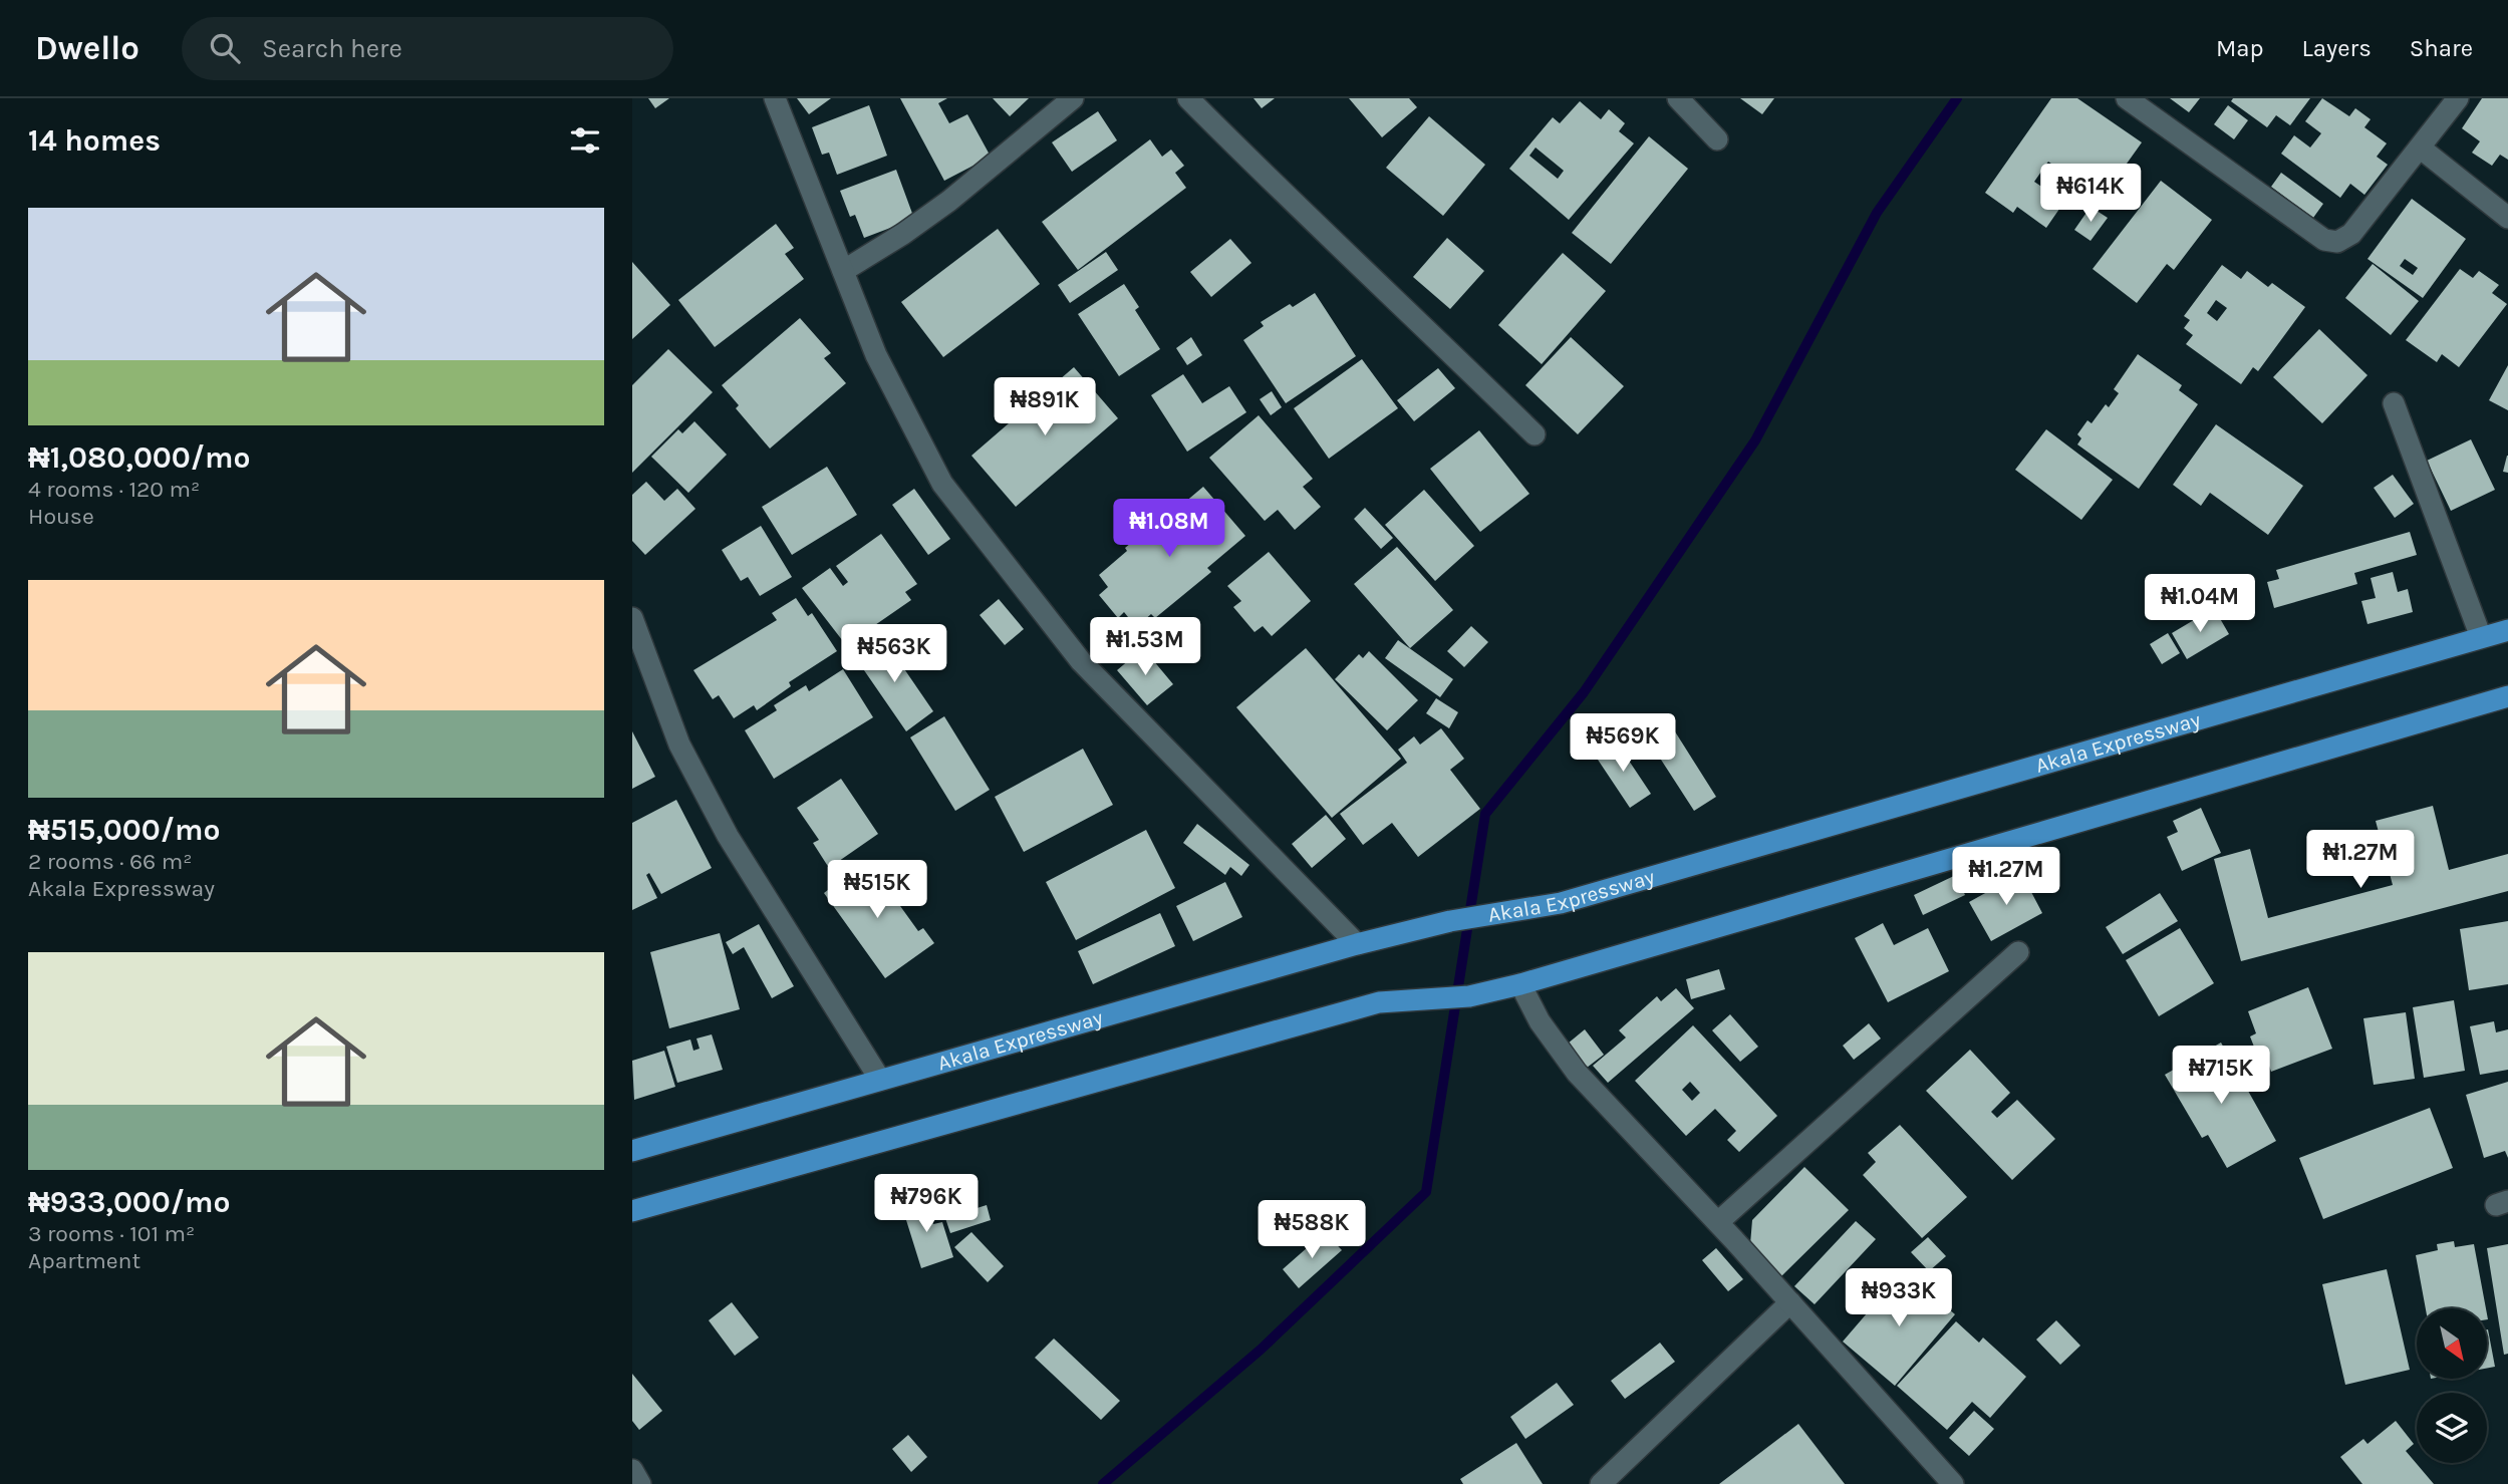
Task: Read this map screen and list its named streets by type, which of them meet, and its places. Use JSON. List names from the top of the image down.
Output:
{
  "streets": {
    "main road": ["Akala Expressway"]
  },
  "north": "bottom right",
  "page": {
    "header": "Dwello",
    "search": "Search here",
    "nav": ["Map", "Layers", "Share"],
    "heading": "14 homes",
    "price": [
      "₦614K",
      "₦891K",
      "₦1.08M",
      "₦1.04M",
      "₦1.53M",
      "₦563K",
      "₦569K",
      "₦1.27M",
      "₦1.27M",
      "₦515K",
      "₦715K",
      "₦796K",
      "₦588K",
      "₦933K"
    ],
    "list": [
      {
        "name": "₦1,080,000/mo",
        "note": "4 rooms · 120 m² · House"
      },
      {
        "name": "₦515,000/mo",
        "note": "2 rooms · 66 m² · Akala Expressway"
      },
      {
        "name": "₦933,000/mo",
        "note": "3 rooms · 101 m² · Apartment"
      }
    ]
  }
}
